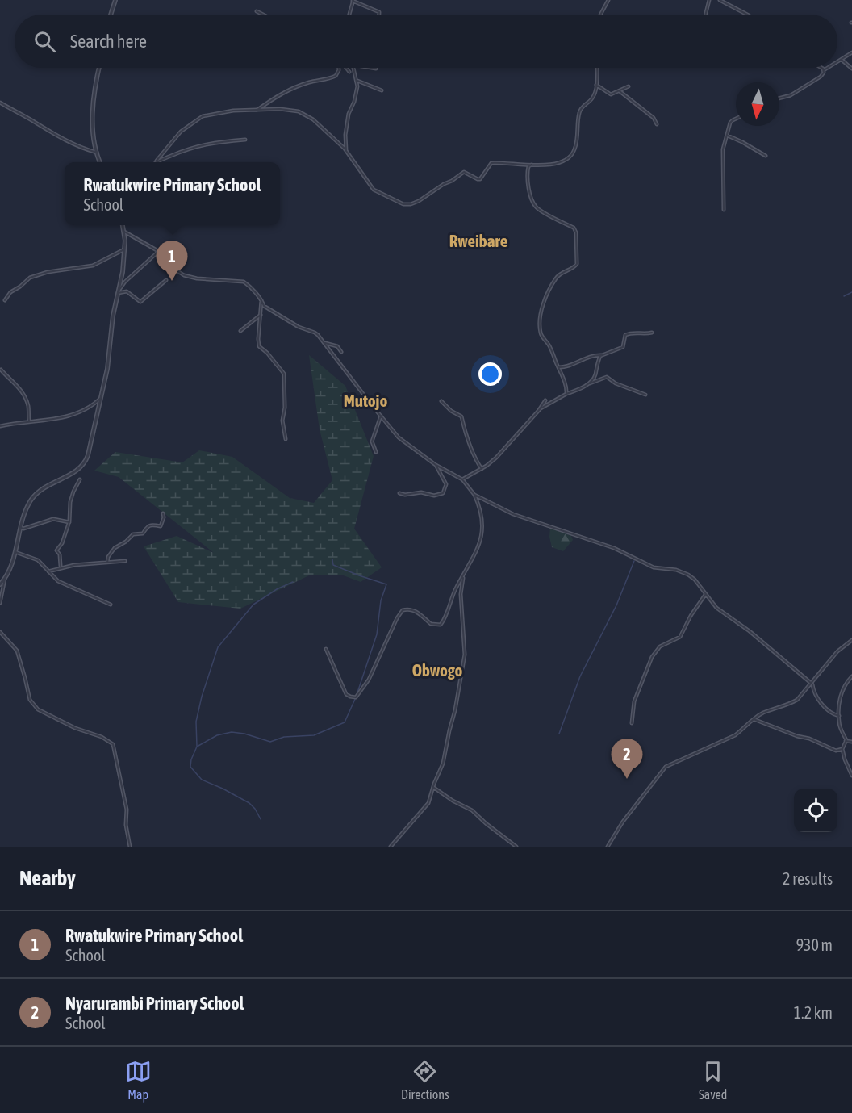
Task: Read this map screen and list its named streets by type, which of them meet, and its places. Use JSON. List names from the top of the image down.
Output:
{
  "districts": ["Rweibare", "Mutojo", "Obwogo"],
  "north": "bottom",
  "page": {
    "search": "Search here",
    "popup": ["Rwatukwire Primary School", "School"],
    "pins": ["1", "2"],
    "heading": ["Nearby", "2 results"],
    "list": [
      {
        "mark": "1",
        "name": "Rwatukwire Primary School",
        "note": "School",
        "value": "930 m"
      },
      {
        "mark": "2",
        "name": "Nyarurambi Primary School",
        "note": "School",
        "value": "1.2 km"
      }
    ],
    "nav": ["Map", "Directions", "Saved"]
  }
}
